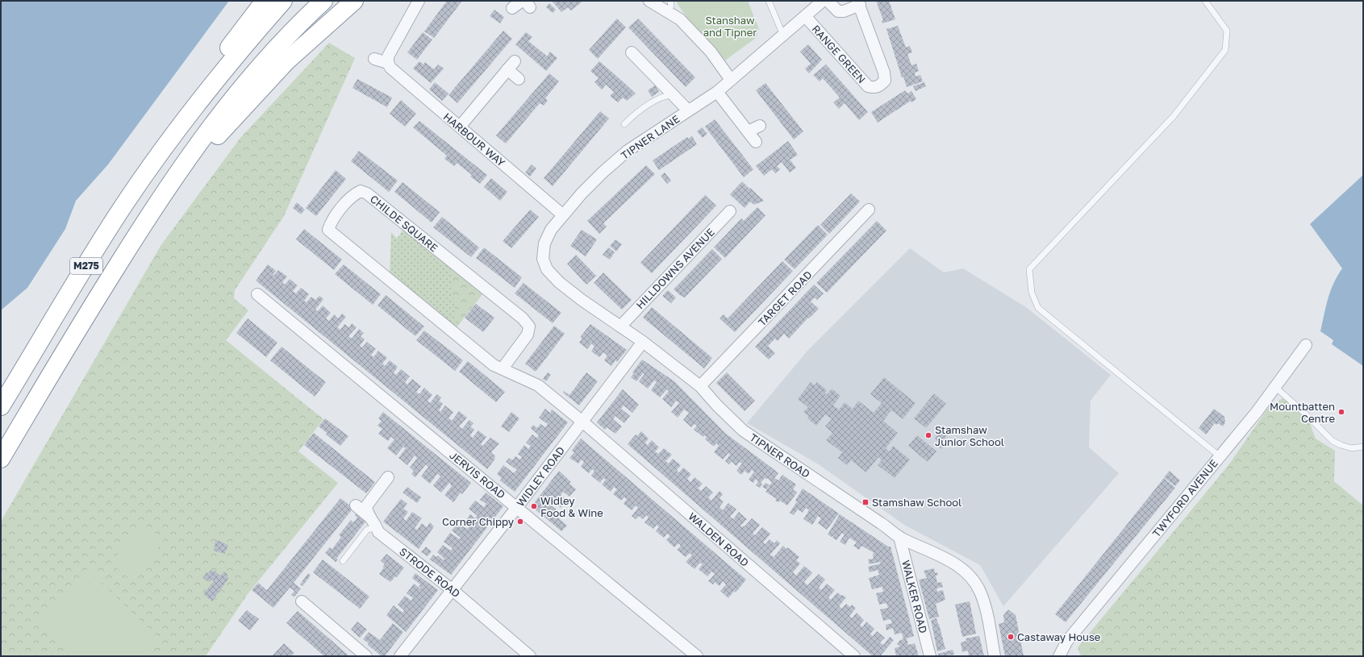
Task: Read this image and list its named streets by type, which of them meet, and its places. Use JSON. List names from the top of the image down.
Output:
{
  "streets": {
    "highway": ["M275"],
    "street": [
      "RANGE GREEN",
      "TIPNER LANE",
      "HARBOUR WAY",
      "CHILDE SQUARE",
      "HILLDOWNS AVENUE",
      "TARGET ROAD",
      "TIPNER ROAD",
      "JERVIS ROAD",
      "WIDLEY ROAD",
      "TWYFORD AVENUE",
      "WALDEN ROAD",
      "STRODE ROAD",
      "WALKER ROAD"
    ]
  },
  "crossings": [
    ["RANGE GREEN", "TIPNER LANE"],
    ["TIPNER LANE", "HARBOUR WAY"],
    ["TIPNER LANE", "TIPNER ROAD"],
    ["CHILDE SQUARE", "WIDLEY ROAD"],
    ["CHILDE SQUARE", "WALDEN ROAD"],
    ["HILLDOWNS AVENUE", "TIPNER ROAD"],
    ["TARGET ROAD", "TIPNER ROAD"],
    ["TIPNER ROAD", "WIDLEY ROAD"],
    ["TIPNER ROAD", "WALKER ROAD"],
    ["JERVIS ROAD", "WIDLEY ROAD"],
    ["WIDLEY ROAD", "WALDEN ROAD"],
    ["WIDLEY ROAD", "STRODE ROAD"]
  ],
  "parks": ["Stanshaw and Tipner"],
  "places": {
    "other": [
      "Mountbatten Centre",
      "Stamshaw Junior School",
      "Widley Food & Wine",
      "Corner Chippy",
      "Castaway House"
    ],
    "transit": ["Stamshaw School"]
  }
}
